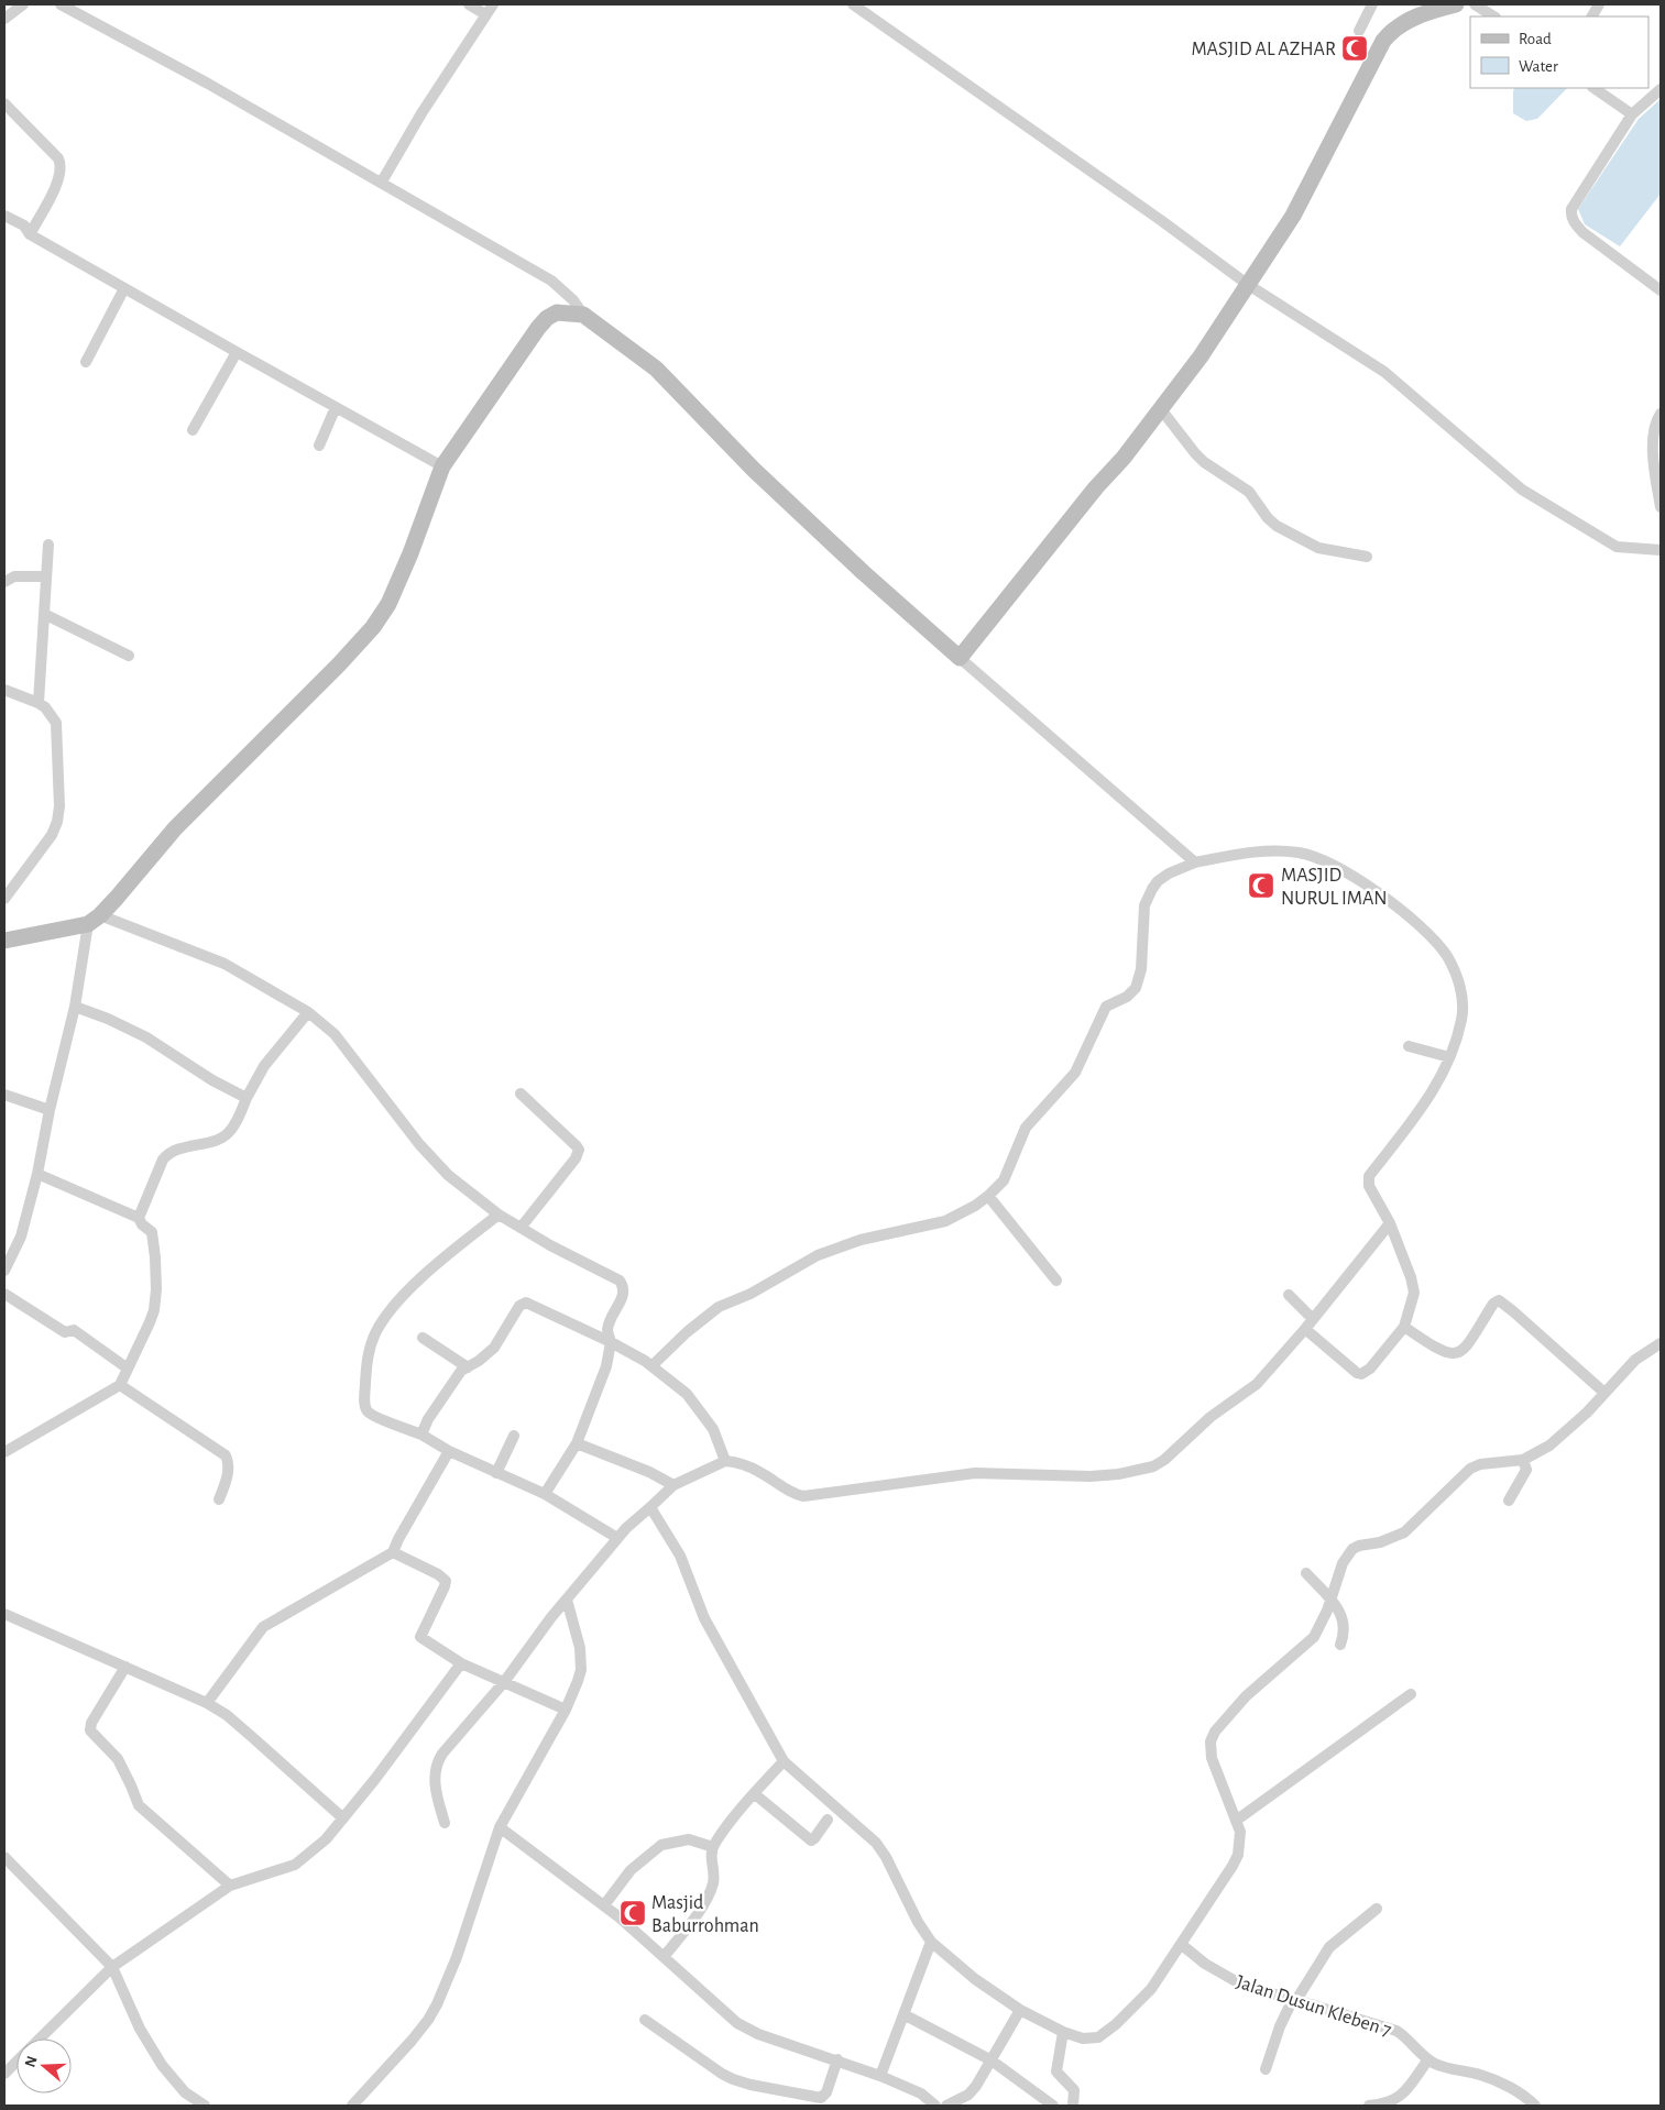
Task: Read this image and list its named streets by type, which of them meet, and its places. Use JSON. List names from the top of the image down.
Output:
{
  "streets": {
    "street": ["Jalan Dusun Kleben 7"]
  },
  "places": {
    "mosque": ["MASJID AL AZHAR", "MASJID NURUL IMAN", "Masjid Baburrohman"]
  },
  "legend": ["Road", "Water"],
  "north": "left"
}
